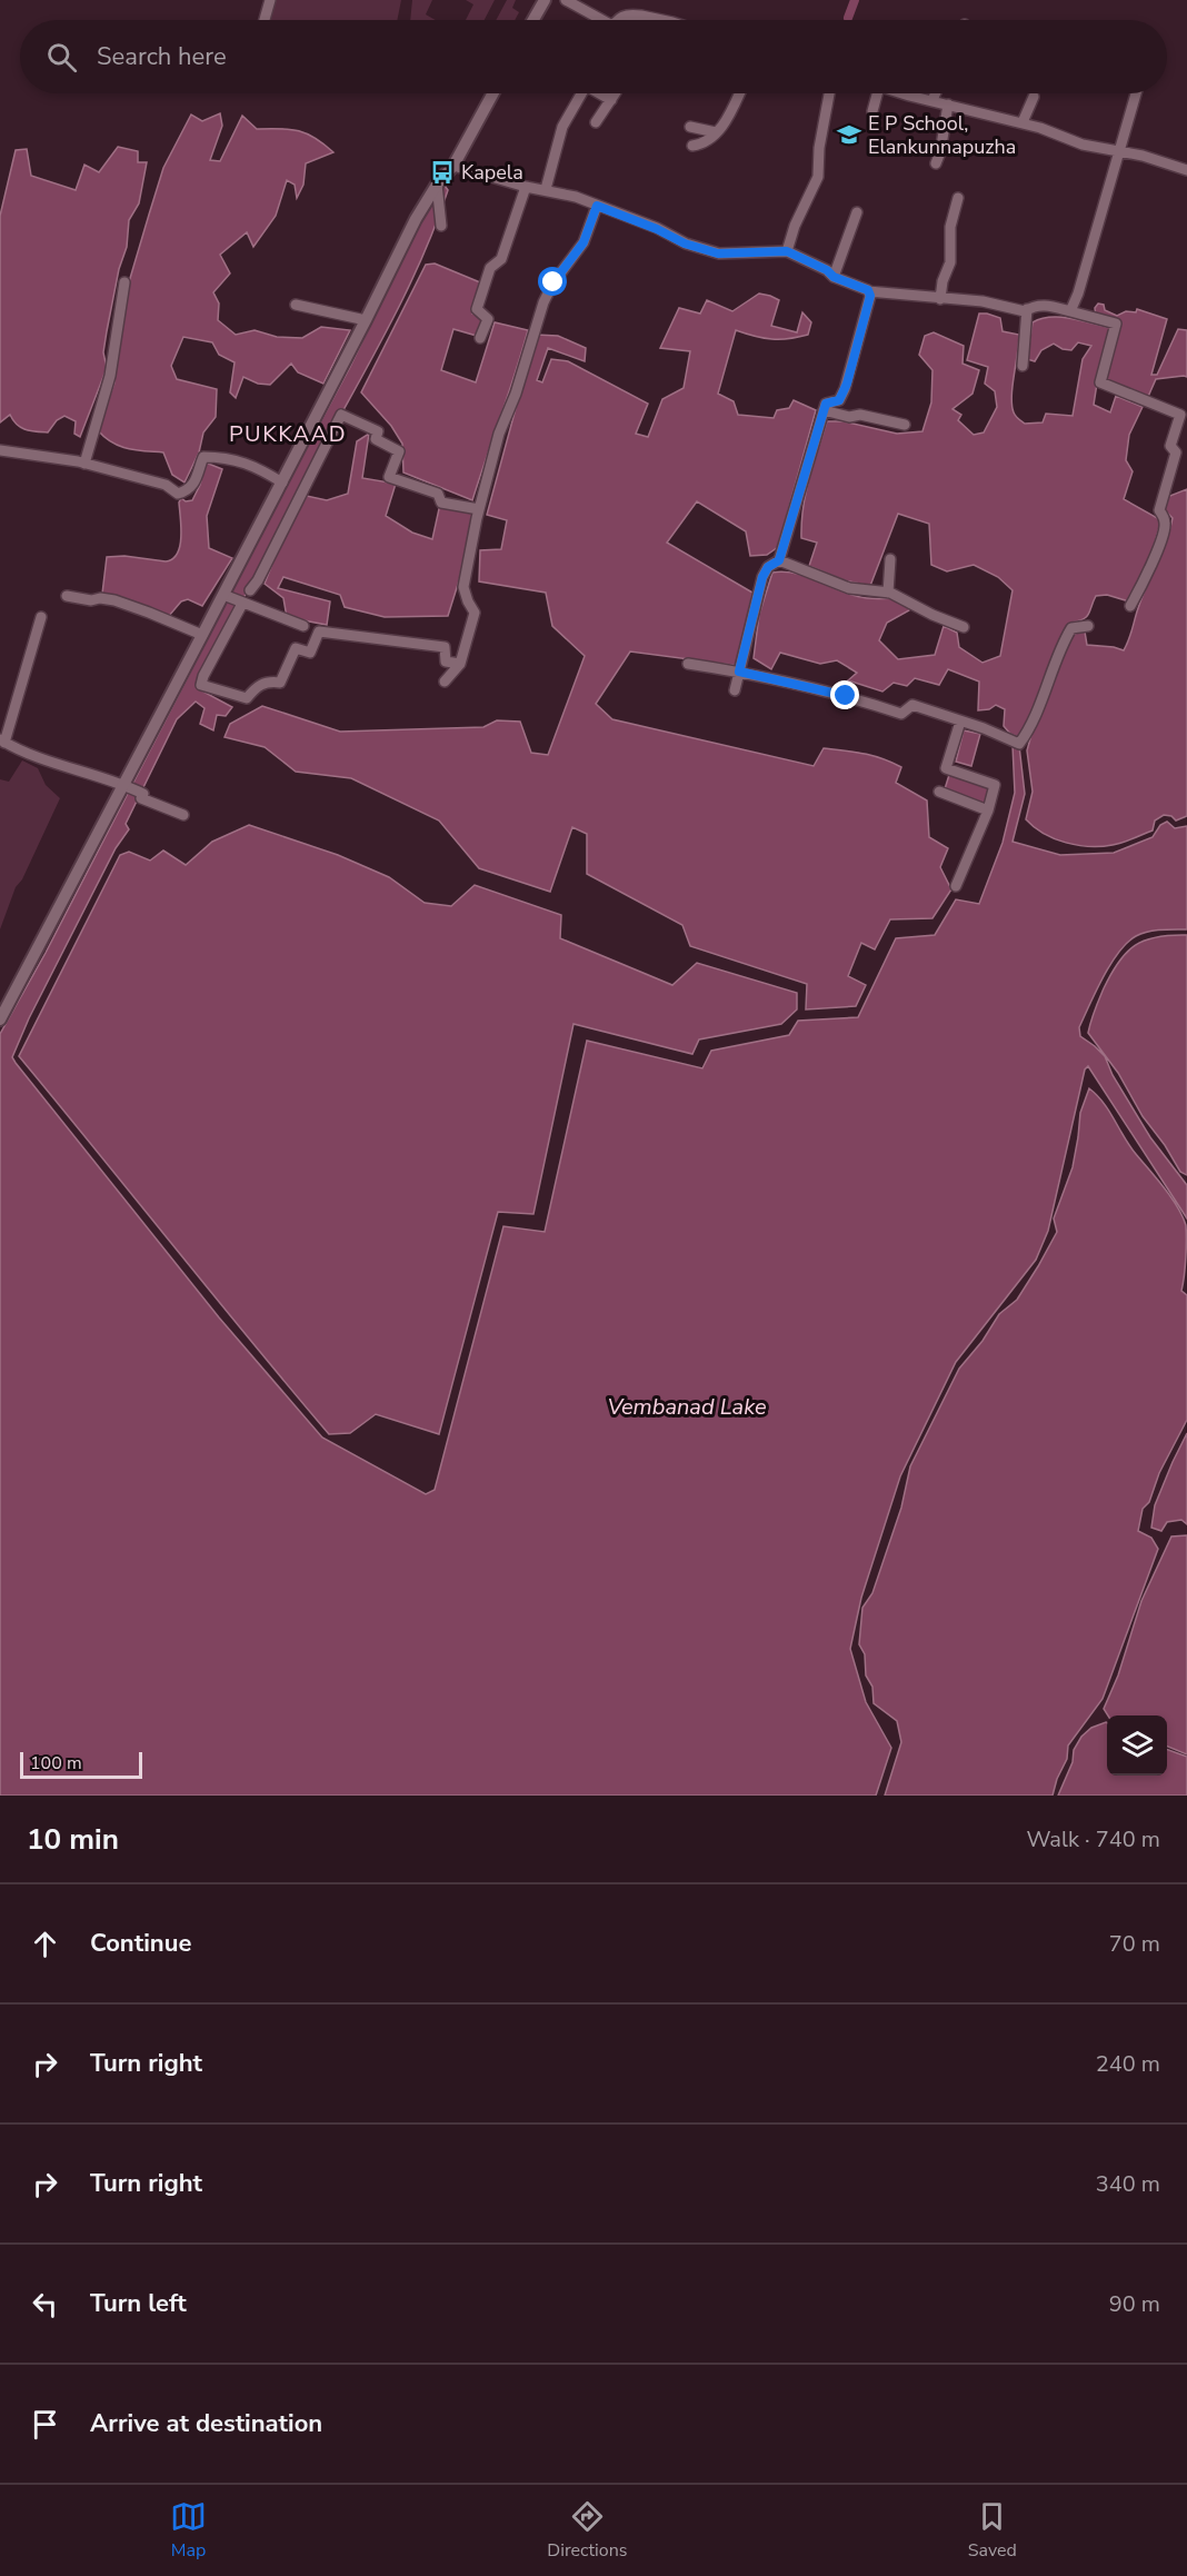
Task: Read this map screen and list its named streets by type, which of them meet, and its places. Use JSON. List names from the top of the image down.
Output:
{
  "districts": ["PUKKAAD"],
  "water": ["Vembanad Lake"],
  "places": {
    "school or university": ["E P School, Elankunnapuzha"],
    "bus stop": ["Kapela"]
  },
  "scale_bar": "100 m",
  "page": {
    "search": "Search here",
    "scale": "100 m",
    "heading": ["10 min", "Walk · 740 m"],
    "list": [
      ["Continue", "70 m"],
      ["Turn right", "240 m"],
      ["Turn right", "340 m"],
      ["Turn left", "90 m"],
      "Arrive at destination"
    ],
    "nav": ["Map", "Directions", "Saved"]
  }
}
